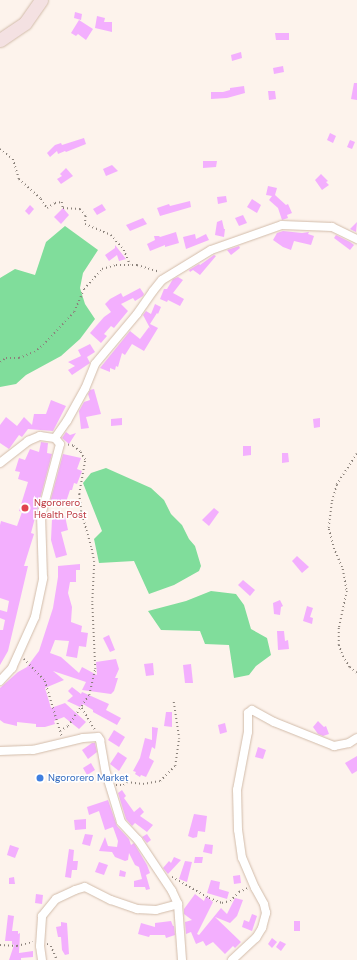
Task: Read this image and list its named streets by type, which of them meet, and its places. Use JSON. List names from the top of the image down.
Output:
{
  "places": ["Ngororero Health Post", "Ngororero Market"]
}
